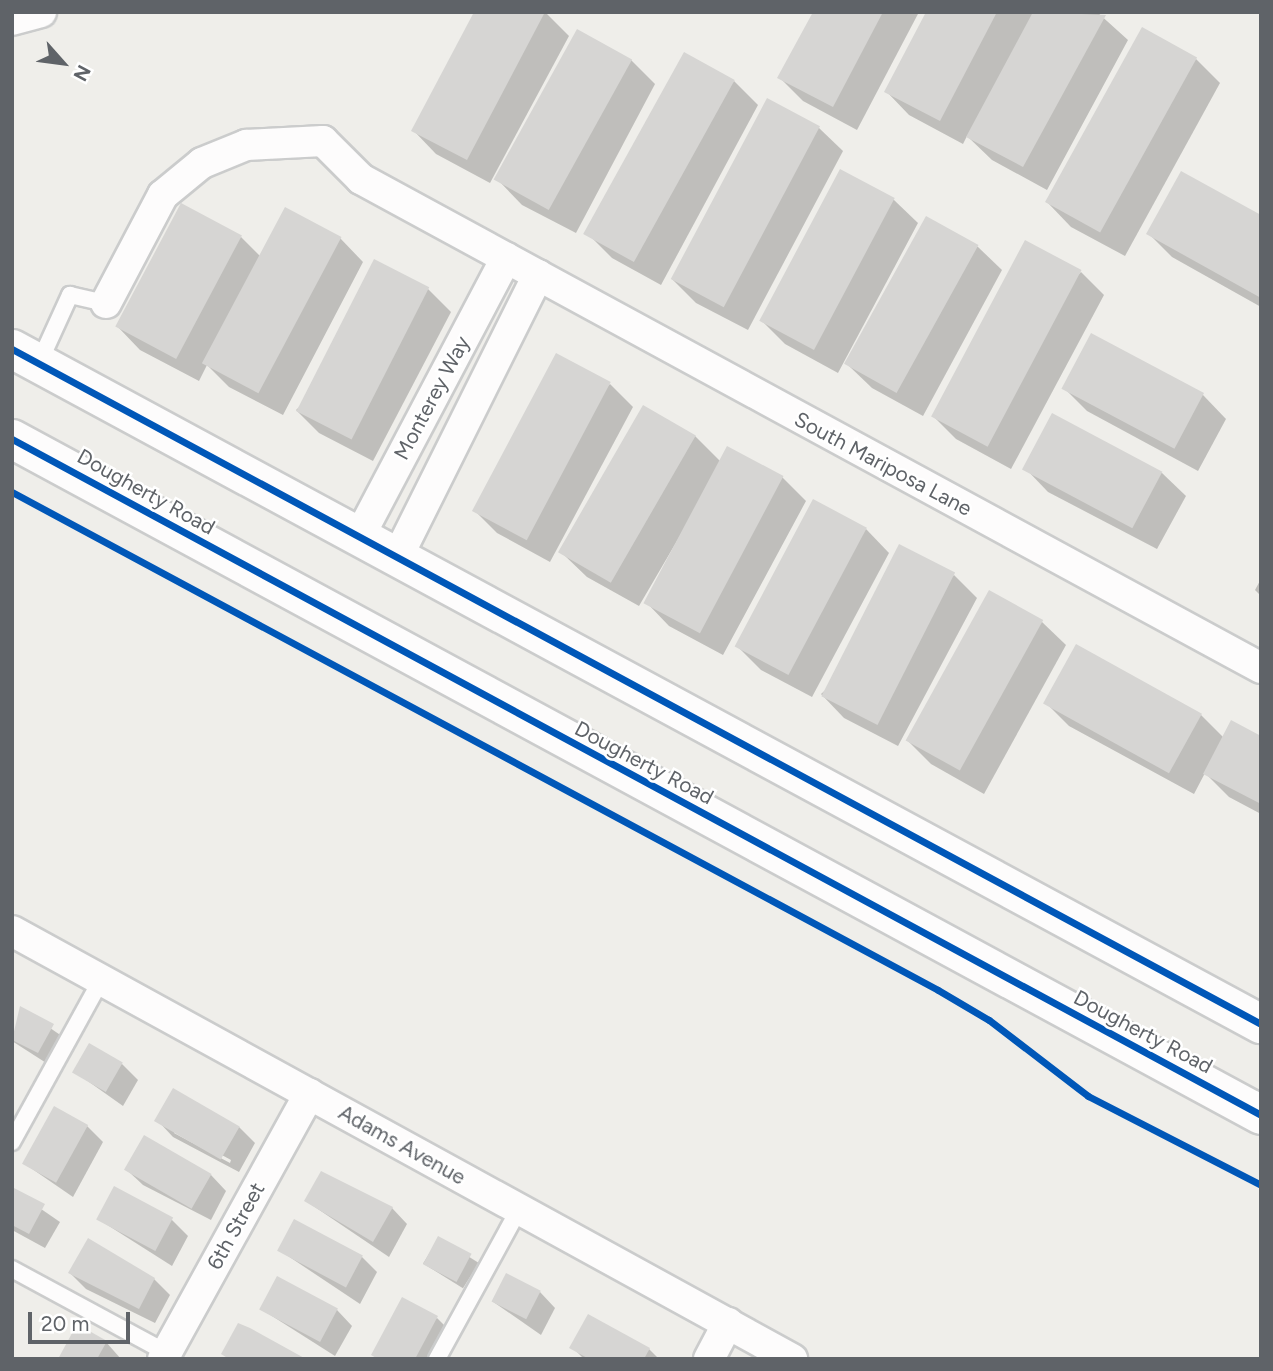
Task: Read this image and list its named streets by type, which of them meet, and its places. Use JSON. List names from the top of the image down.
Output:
{
  "streets": {
    "main road": ["Dougherty Road"],
    "street": [
      "Monterey Way",
      "South Mariposa Lane",
      "Adams Avenue",
      "6th Street"
    ]
  },
  "crossings": [
    ["Monterey Way", "South Mariposa Lane"],
    ["Adams Avenue", "6th Street"]
  ],
  "scale_bar": "20 m",
  "north": "bottom right"
}
